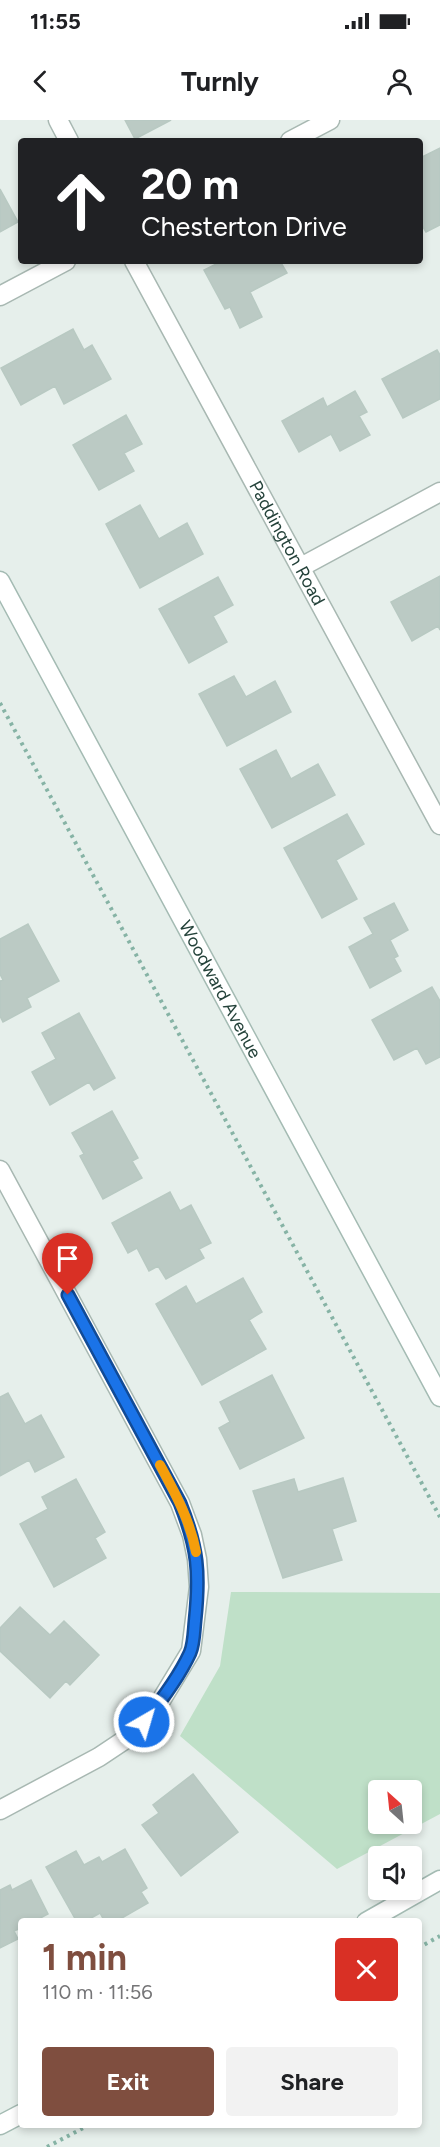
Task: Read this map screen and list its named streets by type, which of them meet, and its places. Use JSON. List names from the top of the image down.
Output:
{
  "streets": {
    "street": ["Paddington Road", "Woodward Avenue"]
  },
  "north": "top left",
  "page": {
    "status": "11:55",
    "header": "Turnly",
    "turn": ["20 m", "Chesterton Drive"],
    "heading": ["1 min", "110 m · 11:56"],
    "buttons": ["Exit", "Share"]
  }
}
